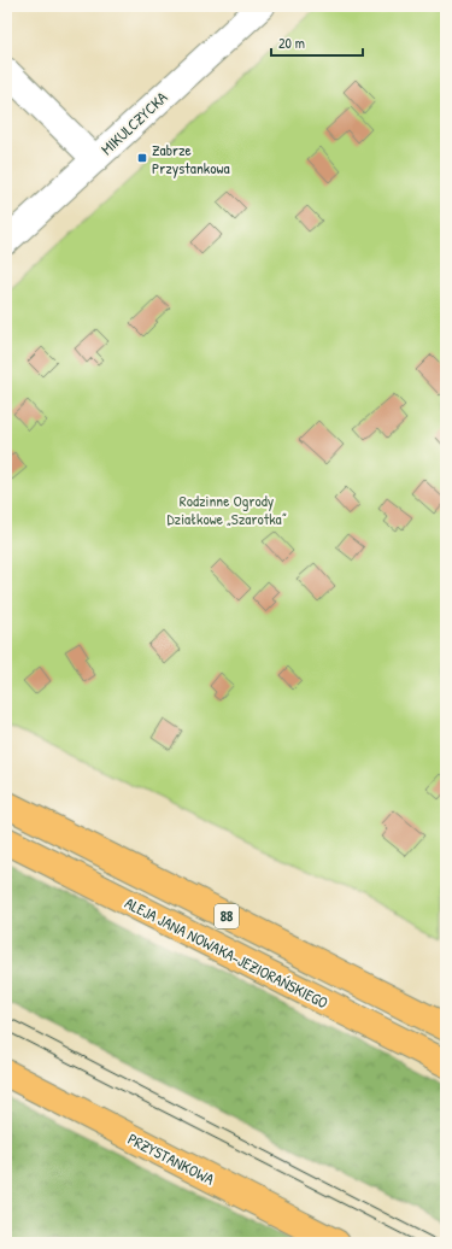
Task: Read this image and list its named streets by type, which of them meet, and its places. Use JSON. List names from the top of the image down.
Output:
{
  "streets": {
    "main road": ["88", "ALEJA JANA NOWAKA-JEZIORAŃSKIEGO", "PRZYSTANKOWA"],
    "street": ["MIKULCZYCKA"]
  },
  "parks": ["Rodzinne Ogrody Działkowe „Szarotka”"],
  "places": {
    "transit": ["Zabrze Przystankowa"]
  },
  "scale_bar": "20 m"
}
